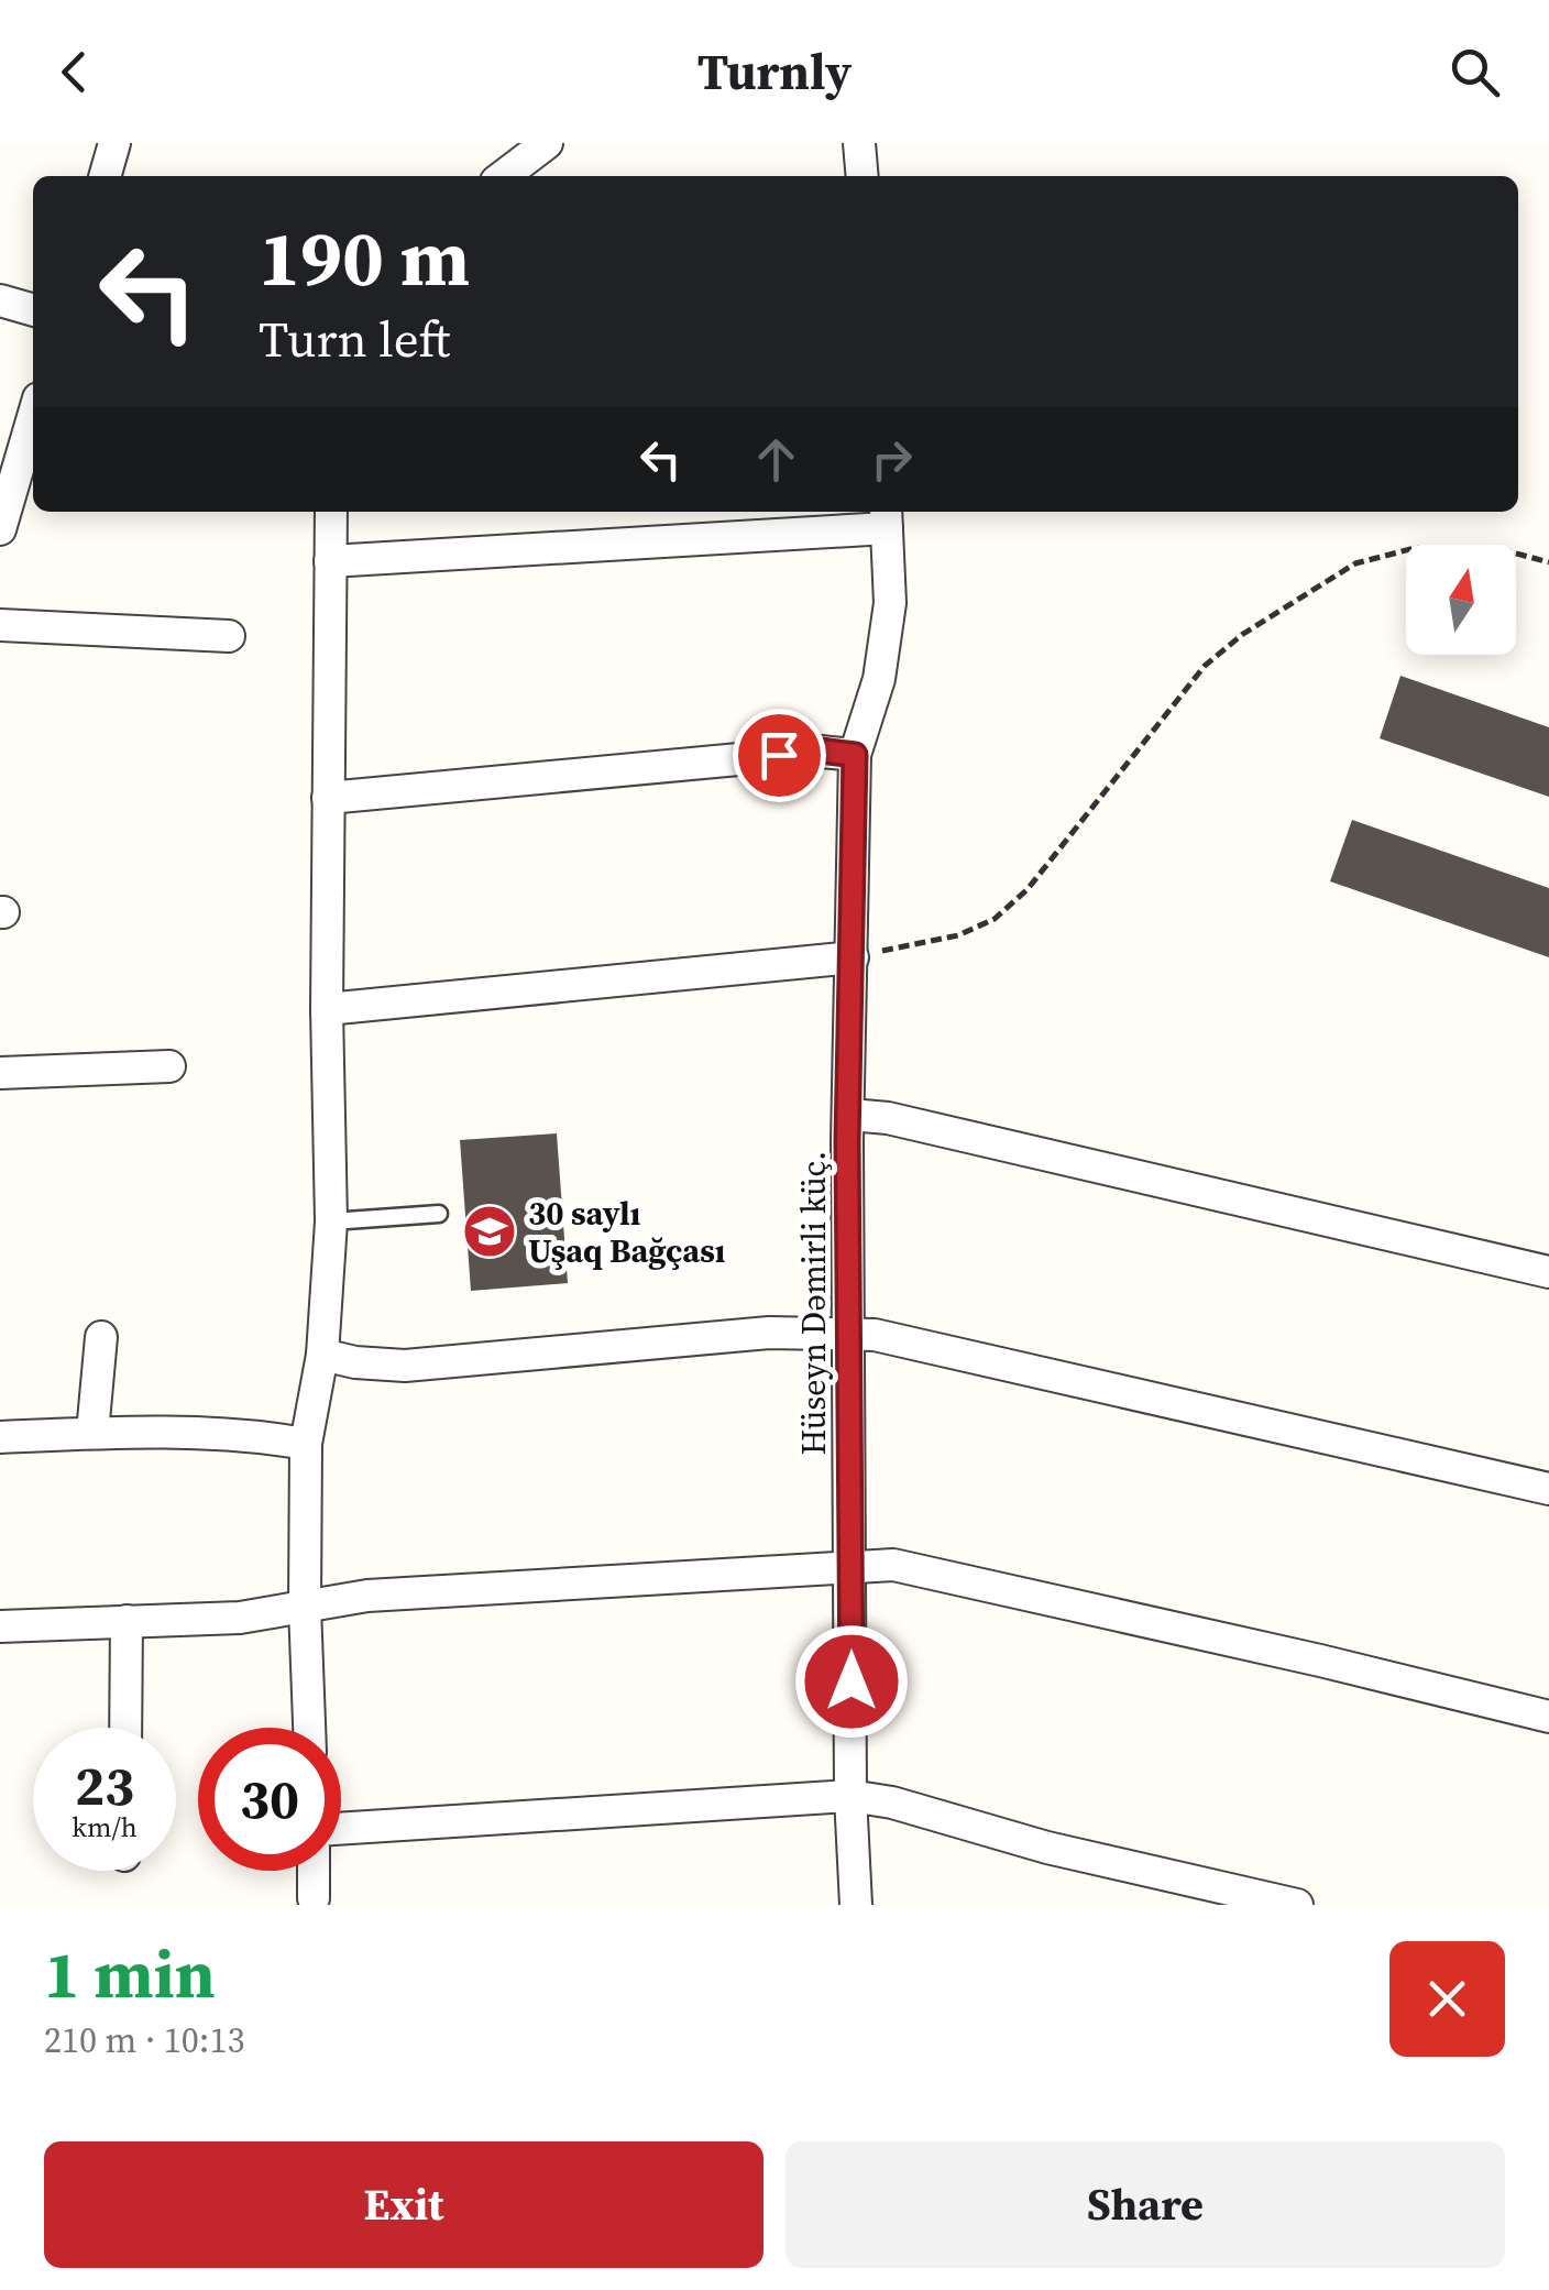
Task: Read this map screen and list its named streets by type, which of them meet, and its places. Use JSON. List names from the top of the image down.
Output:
{
  "streets": {
    "street": ["Hüseyn Dəmirli küç."]
  },
  "places": {
    "school or university": ["30 saylı Uşaq Bağçası"]
  },
  "north": "top",
  "page": {
    "header": "Turnly",
    "turn": ["190 m", "Turn left"],
    "speed": "23 km/h",
    "limit": "30",
    "heading": ["1 min", "210 m · 10:13"],
    "buttons": ["Exit", "Share"]
  }
}
